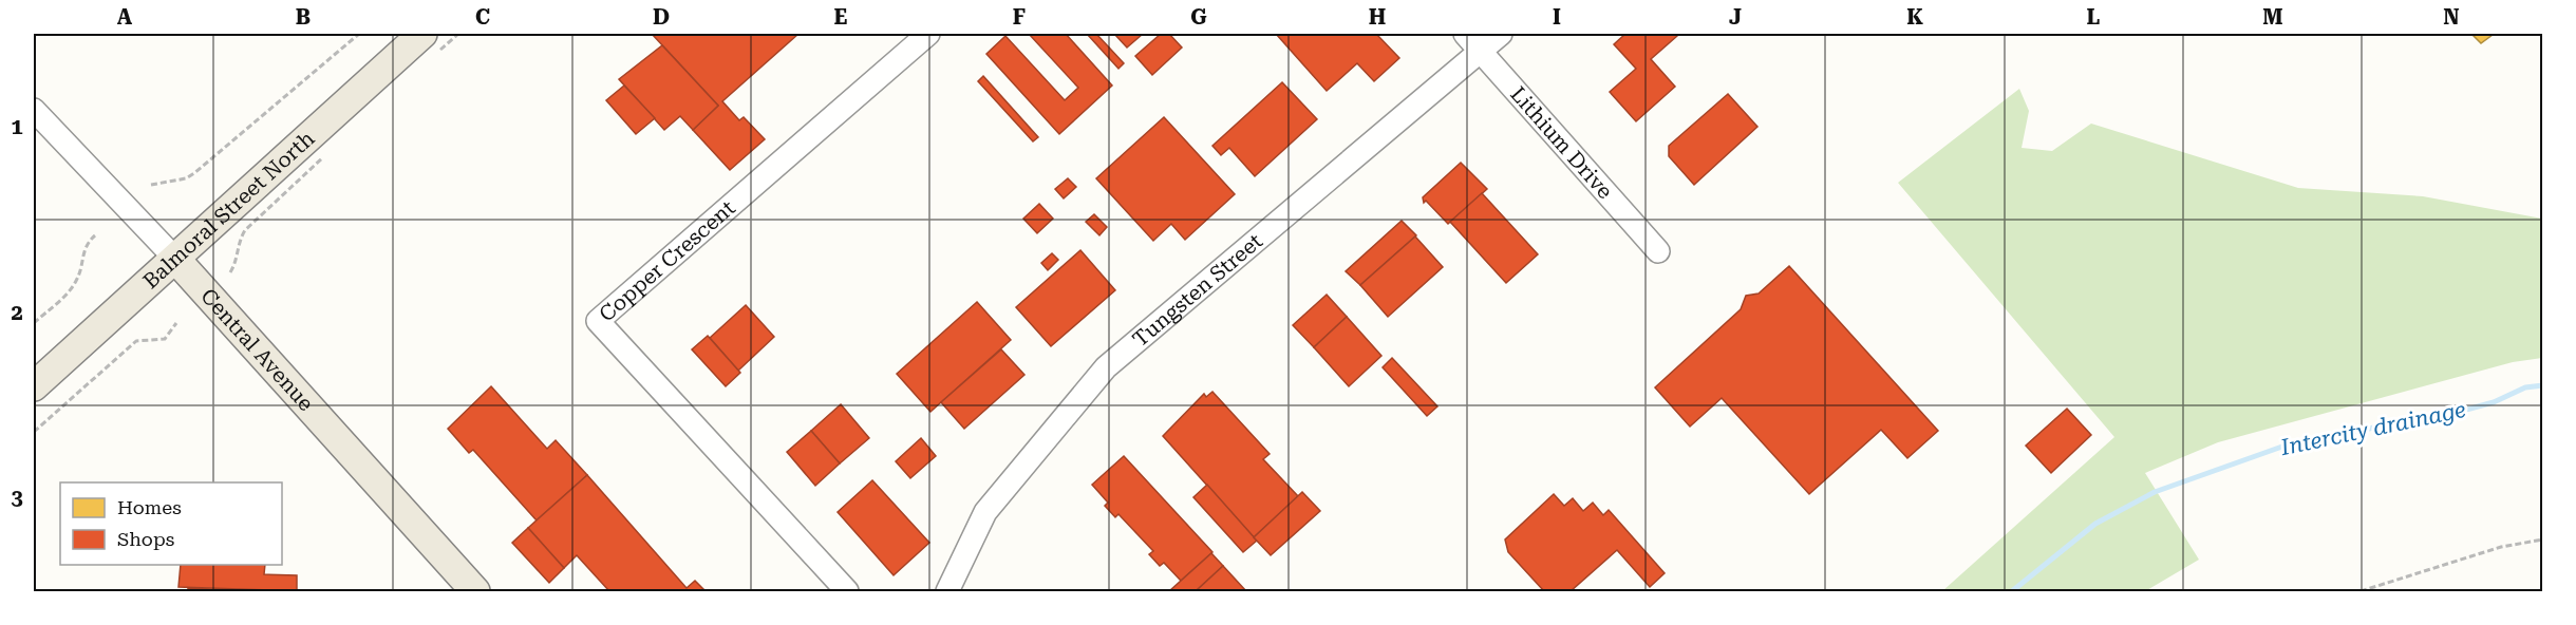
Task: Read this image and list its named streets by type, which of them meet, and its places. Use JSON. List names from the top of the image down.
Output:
{
  "streets": {
    "main road": ["Balmoral Street North", "Central Avenue"],
    "street": ["Lithium Drive", "Copper Crescent", "Tungsten Street"]
  },
  "crossings": [
    ["Lithium Drive", "Tungsten Street"],
    ["Balmoral Street North", "Central Avenue"]
  ],
  "water": ["Intercity drainage"],
  "legend": ["Homes", "Shops"],
  "grid": {
    "columns": [
      "A",
      "B",
      "C",
      "D",
      "E",
      "F",
      "G",
      "H",
      "I",
      "J",
      "K",
      "L",
      "M",
      "N"
    ],
    "rows": ["1", "2", "3"]
  }
}
